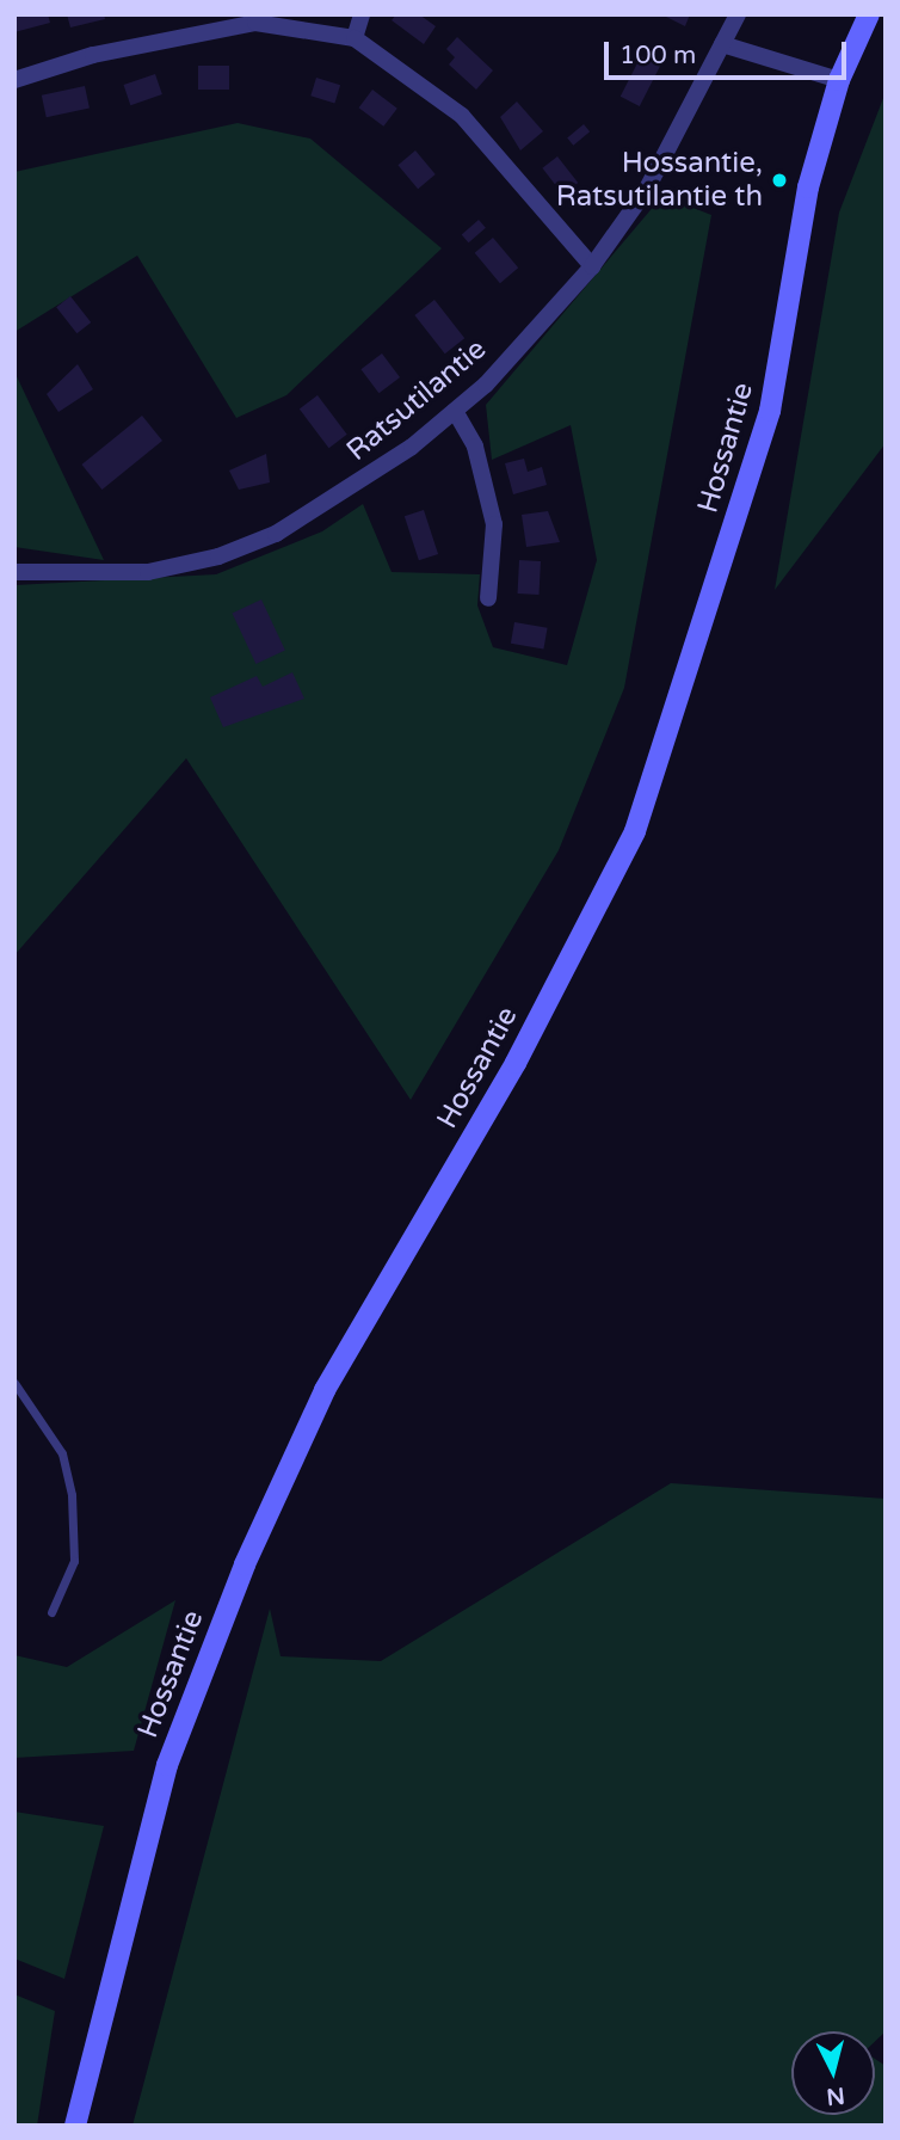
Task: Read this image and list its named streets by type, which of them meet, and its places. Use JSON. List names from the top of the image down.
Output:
{
  "streets": {
    "main road": ["Hossantie"],
    "street": ["Ratsutilantie"]
  },
  "places": ["Hossantie, Ratsutilantie th"],
  "scale_bar": "100 m",
  "north": "bottom"
}
